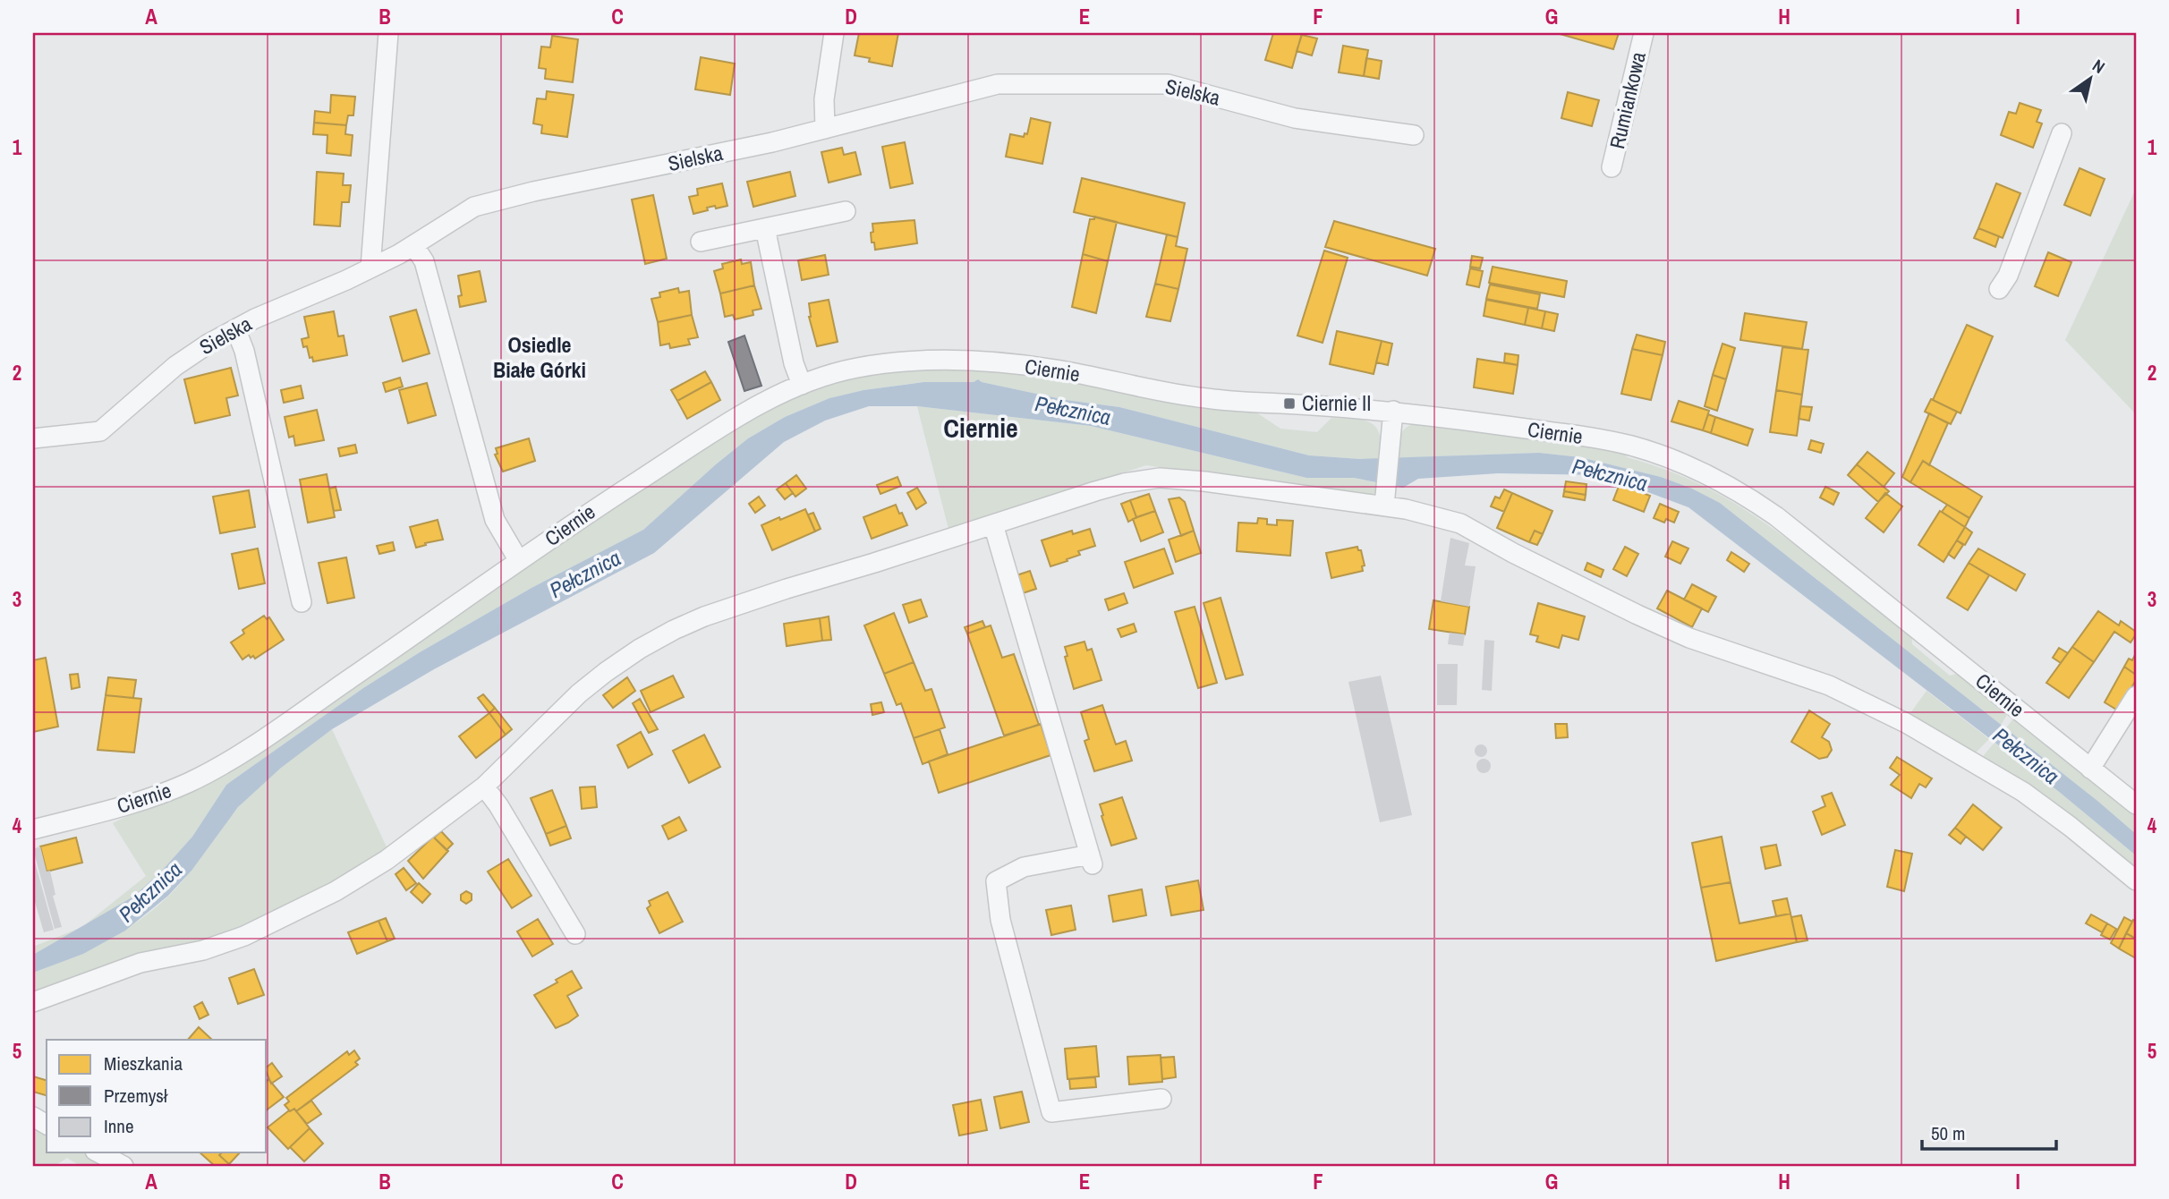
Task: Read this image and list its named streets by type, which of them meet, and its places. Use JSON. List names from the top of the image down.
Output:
{
  "streets": {
    "street": ["Sielska", "Rumiankowa", "Ciernie"]
  },
  "districts": ["Osiedle Białe Górki", "Ciernie"],
  "water": ["Pełcznica"],
  "places": {
    "transit": ["Ciernie II"]
  },
  "legend": ["Mieszkania", "Przemysł", "Inne"],
  "scale_bar": "50 m",
  "north": "top right",
  "grid": {
    "columns": [
      "A",
      "B",
      "C",
      "D",
      "E",
      "F",
      "G",
      "H",
      "I"
    ],
    "rows": [
      "1",
      "2",
      "3",
      "4",
      "5"
    ]
  }
}
